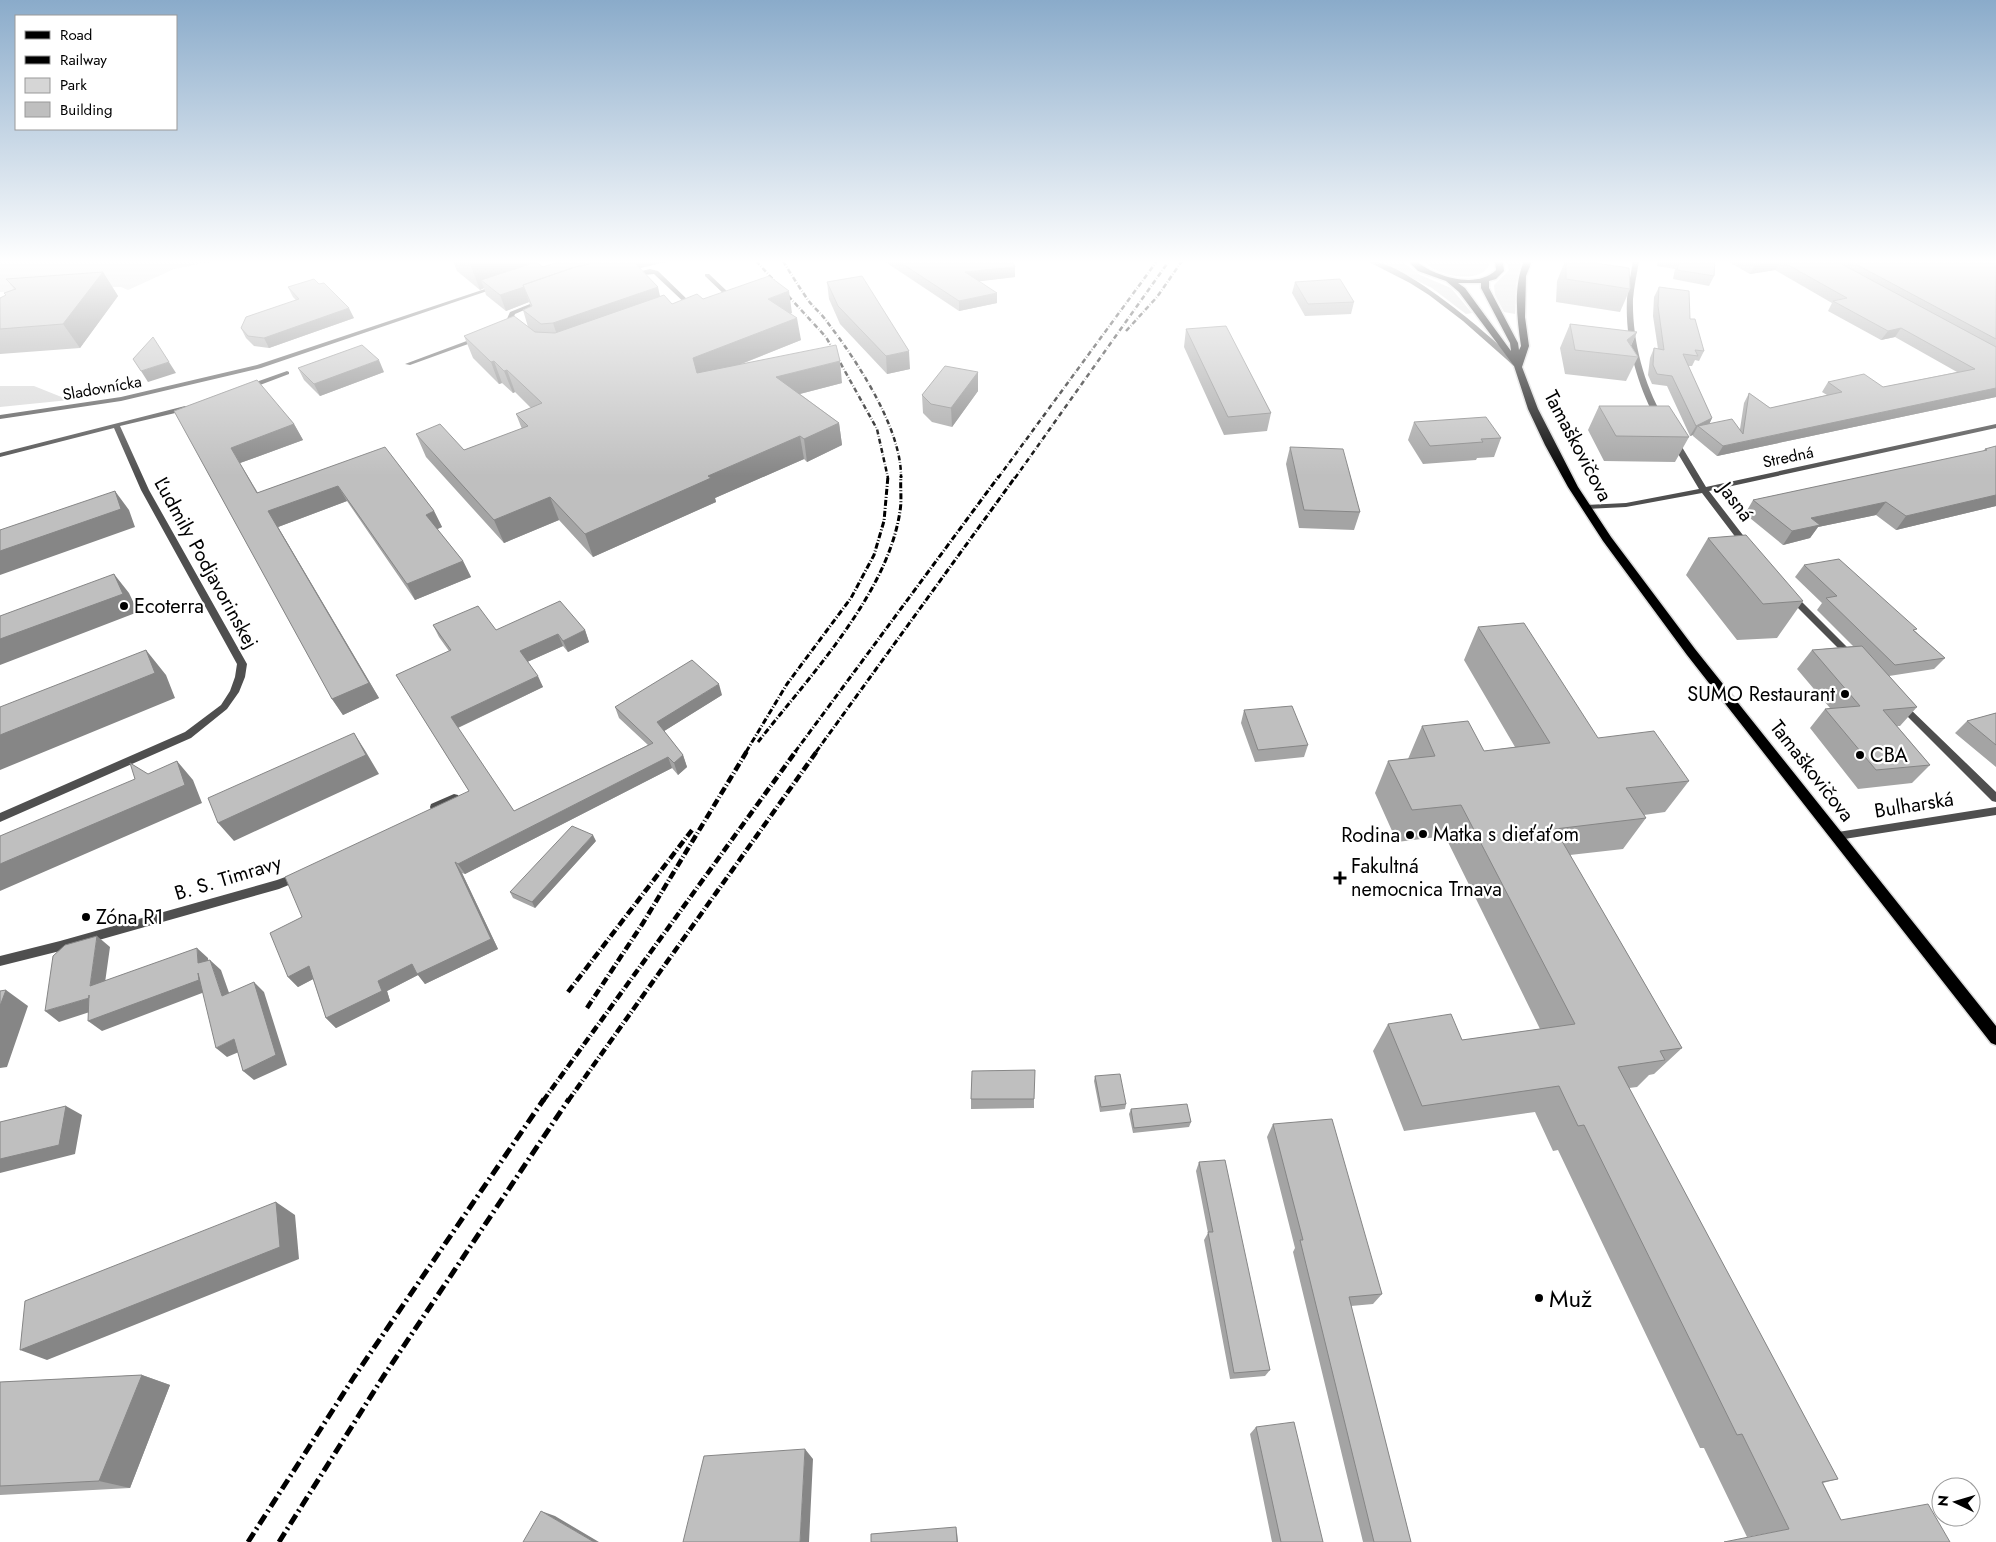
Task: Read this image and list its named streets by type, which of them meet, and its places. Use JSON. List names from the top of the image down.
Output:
{
  "streets": {
    "main road": ["Tamaškovičova"],
    "street": [
      "Sladovnícka",
      "Stredná",
      "Jasná",
      "Ľudmily Podjavorinskej",
      "Bulharská",
      "B. S. Timravy"
    ]
  },
  "crossings": [
    ["Tamaškovičova", "Stredná"],
    ["Tamaškovičova", "Bulharská"],
    ["Stredná", "Jasná"]
  ],
  "places": {
    "other": [
      "Ecoterra",
      "SUMO Restaurant",
      "CBA",
      "Matka s dieťaťom",
      "Rodina",
      "Zóna R1",
      "Muž"
    ],
    "health": ["Fakultná nemocnica Trnava"]
  },
  "legend": [
    "Road",
    "Railway",
    "Park",
    "Building"
  ],
  "north": "left"
}
